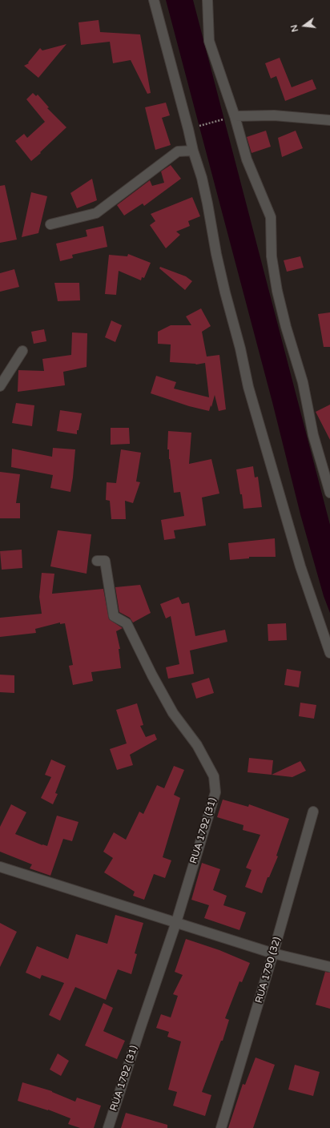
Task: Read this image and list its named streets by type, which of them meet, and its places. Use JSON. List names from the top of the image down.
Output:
{
  "streets": {
    "street": ["RUA 1792 (31)", "RUA 1790 (32)"]
  },
  "north": "left"
}
